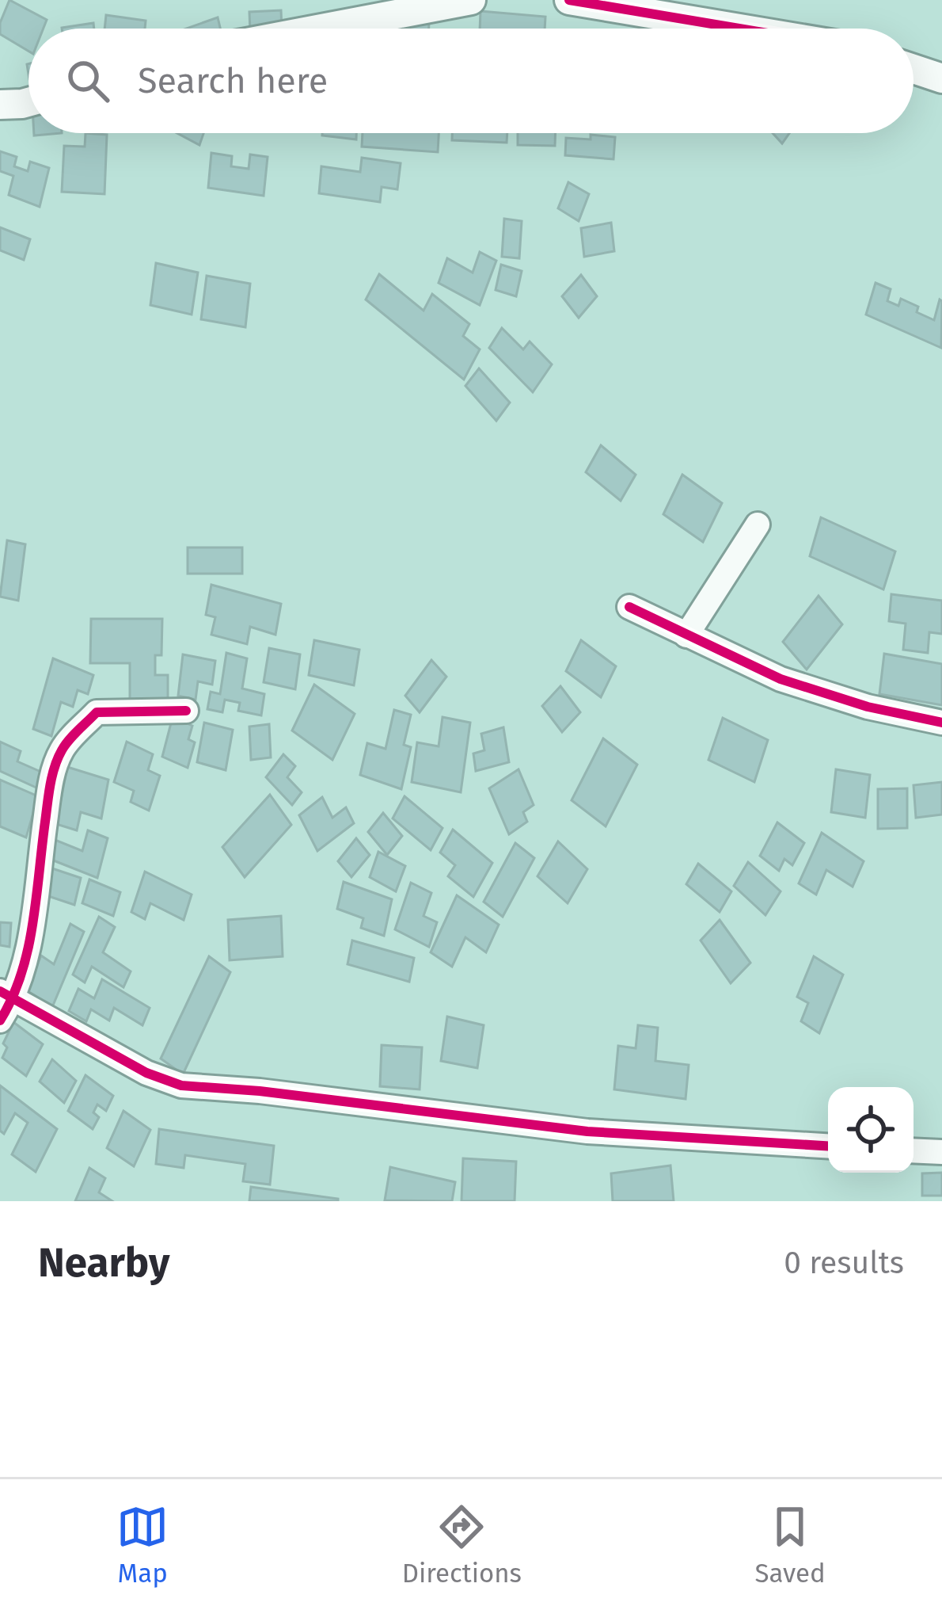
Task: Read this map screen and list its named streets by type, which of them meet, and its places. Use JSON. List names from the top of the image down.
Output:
{
  "page": {
    "search": "Search here",
    "heading": ["Nearby", "0 results"],
    "nav": ["Map", "Directions", "Saved"]
  }
}
